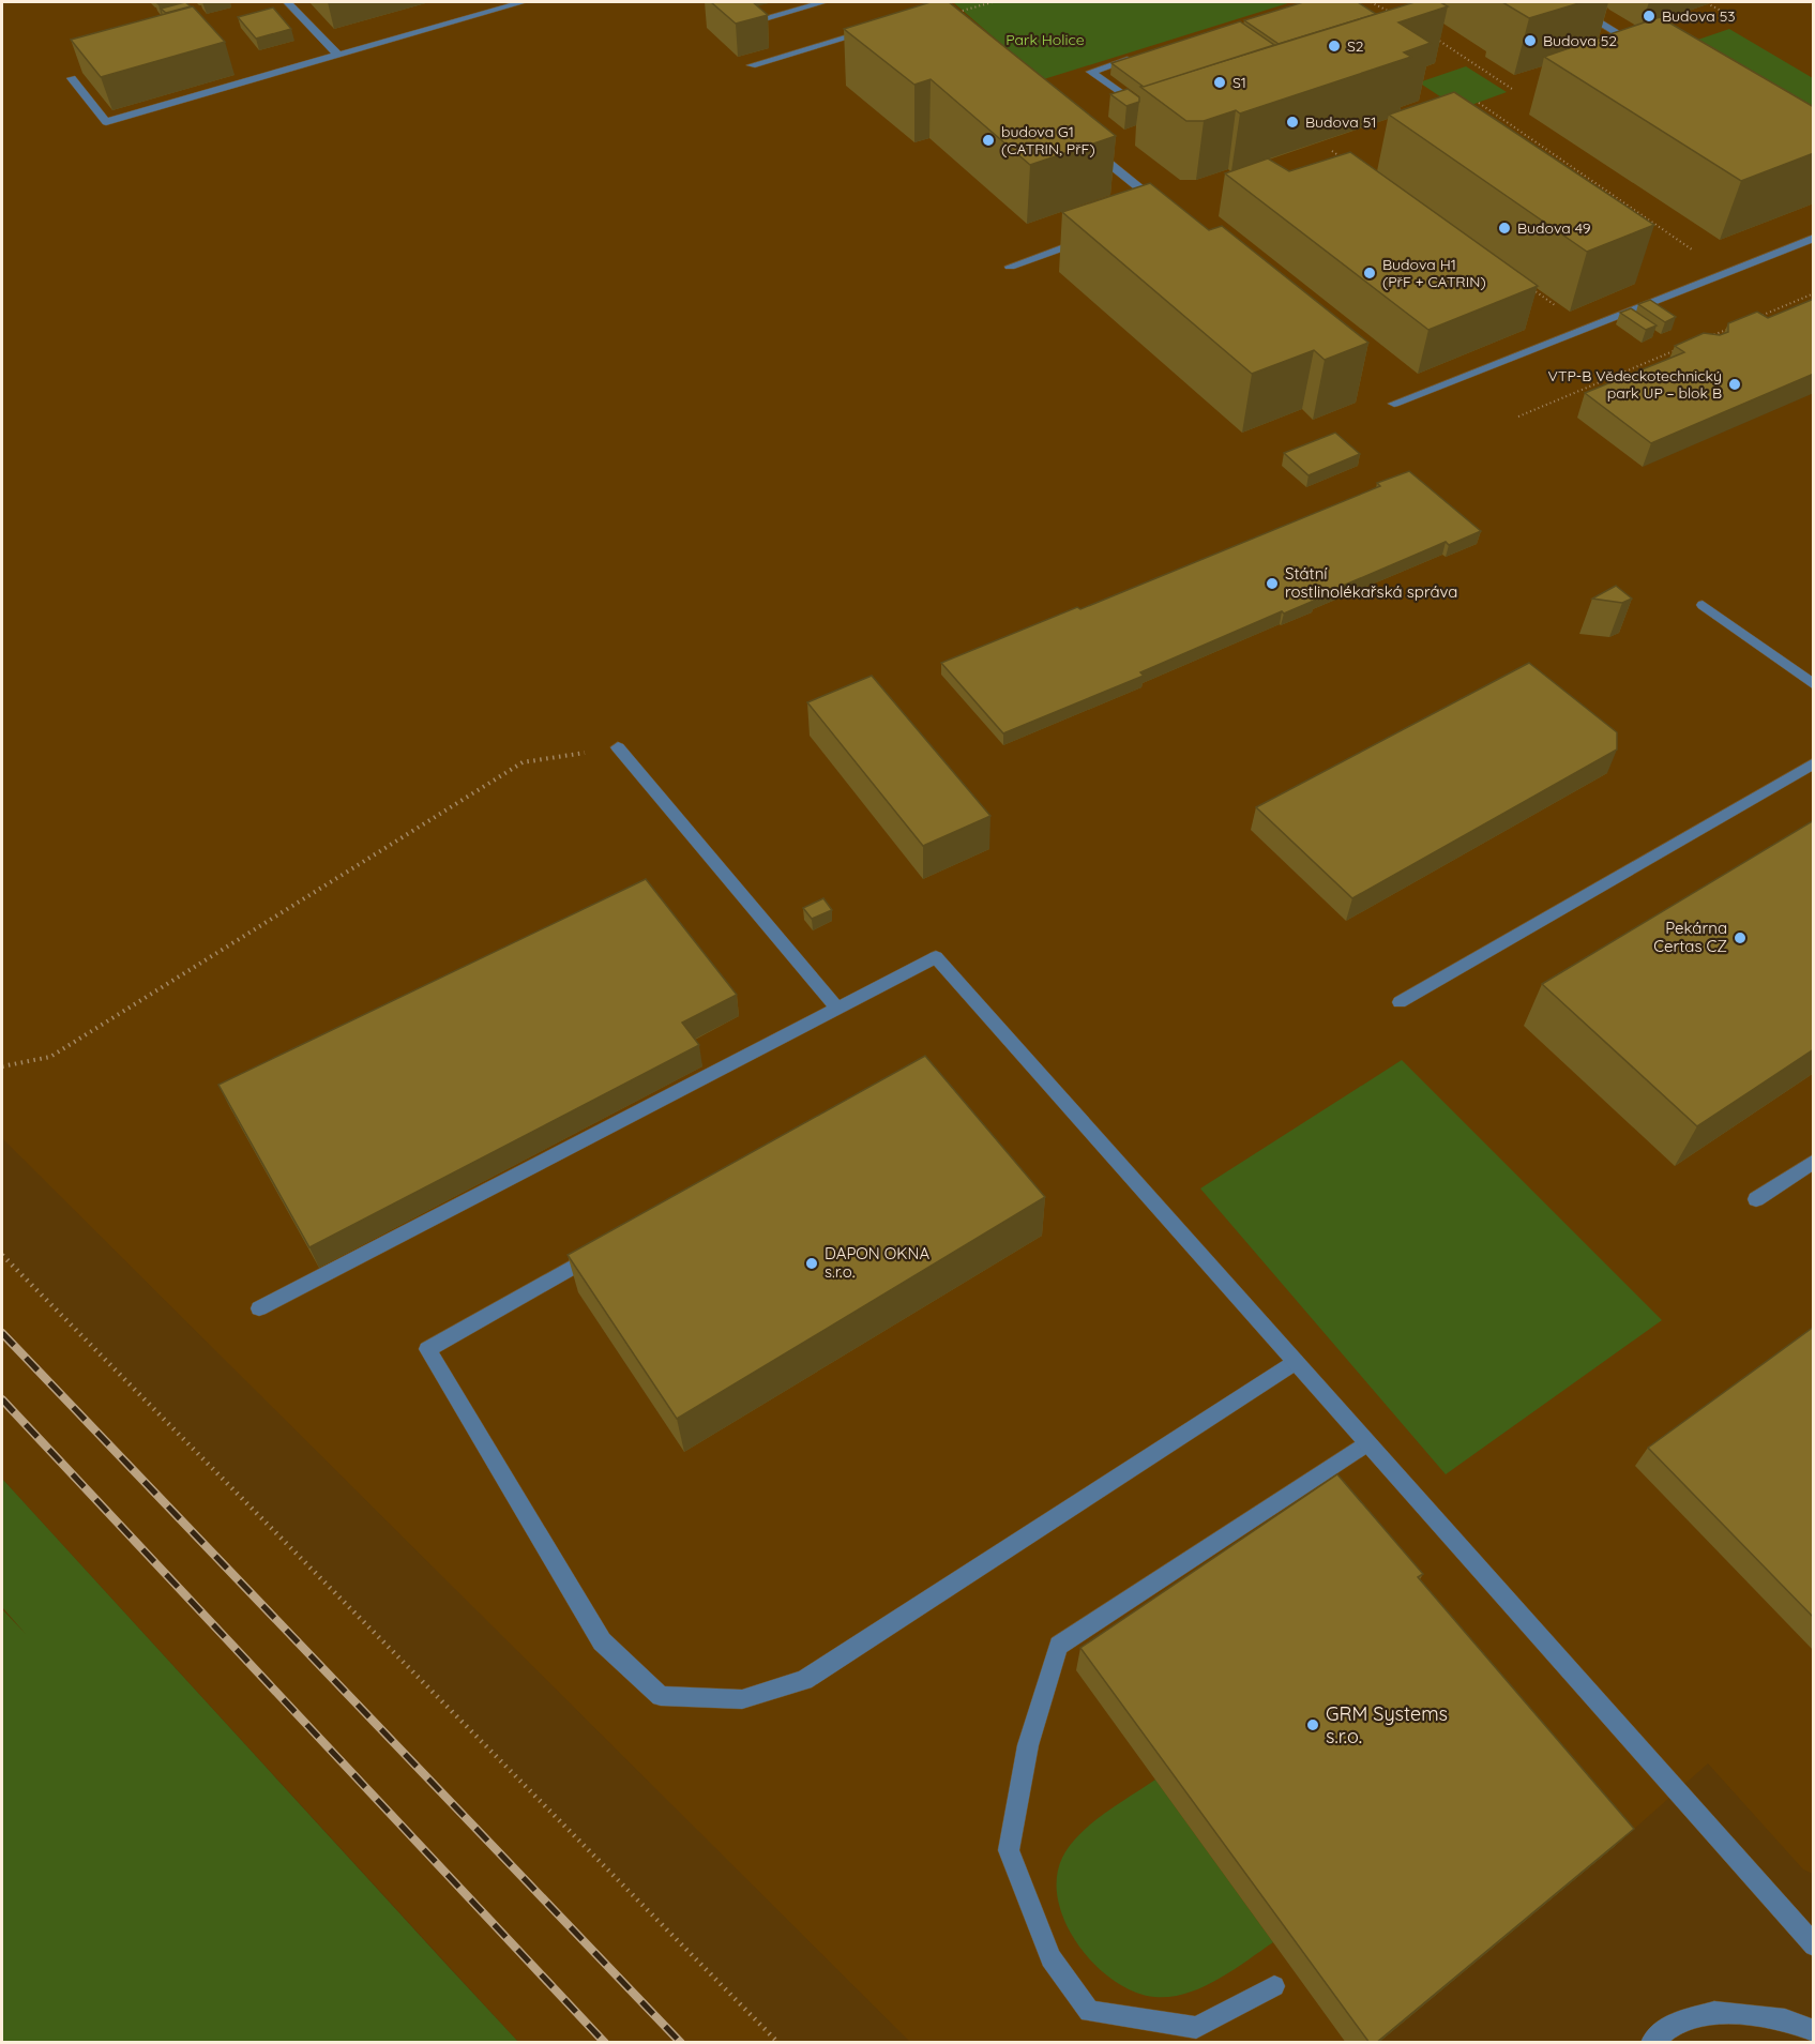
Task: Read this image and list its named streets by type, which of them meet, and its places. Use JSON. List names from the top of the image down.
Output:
{
  "parks": ["Park Holice"],
  "places": [
    "Budova 53",
    "Budova 52",
    "S2",
    "S1",
    "Budova 51",
    "budova G1 (CATRIN, PřF)",
    "Budova 49",
    "Budova H1 (PřF + CATRIN)",
    "VTP-B Vědeckotechnický park UP – blok B",
    "Státní rostlinolékařská správa",
    "Pekárna Certas CZ",
    "DAPON OKNA s.r.o.",
    "GRM Systems s.r.o."
  ]
}
